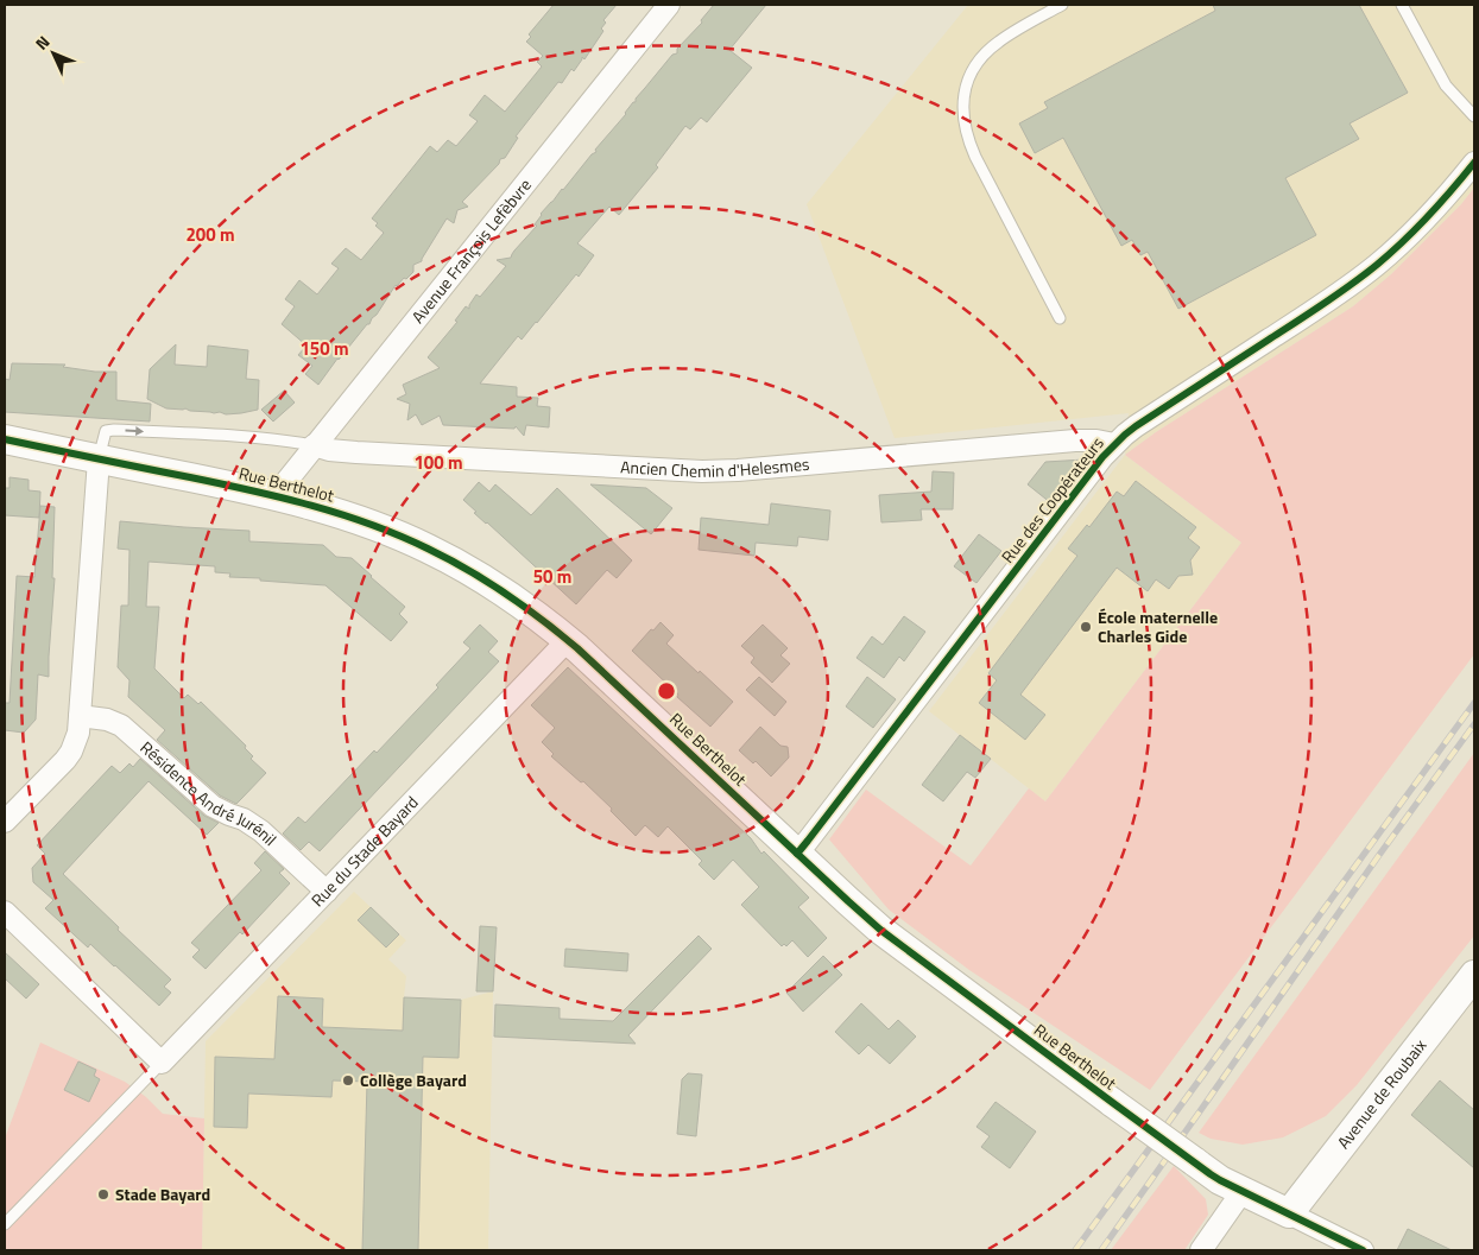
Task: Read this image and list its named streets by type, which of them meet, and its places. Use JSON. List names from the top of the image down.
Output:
{
  "streets": {
    "street": [
      "Avenue François Lefèbvre",
      "Ancien Chemin d'Helesmes",
      "Rue Berthelot",
      "Rue des Coopérateurs",
      "Résidence André Jurénil",
      "Rue du Stade Bayard",
      "Avenue de Roubaix"
    ]
  },
  "crossings": [
    ["Avenue François Lefèbvre", "Ancien Chemin d'Helesmes"],
    ["Avenue François Lefèbvre", "Rue Berthelot"],
    ["Ancien Chemin d'Helesmes", "Rue des Coopérateurs"],
    ["Rue Berthelot", "Rue des Coopérateurs"],
    ["Rue Berthelot", "Rue du Stade Bayard"],
    ["Rue Berthelot", "Avenue de Roubaix"],
    ["Résidence André Jurénil", "Rue du Stade Bayard"]
  ],
  "places": ["École maternelle Charles Gide", "Collège Bayard", "Stade Bayard"],
  "north": "top left",
  "rings": [
    "200 m",
    "150 m",
    "100 m",
    "50 m"
  ]
}
